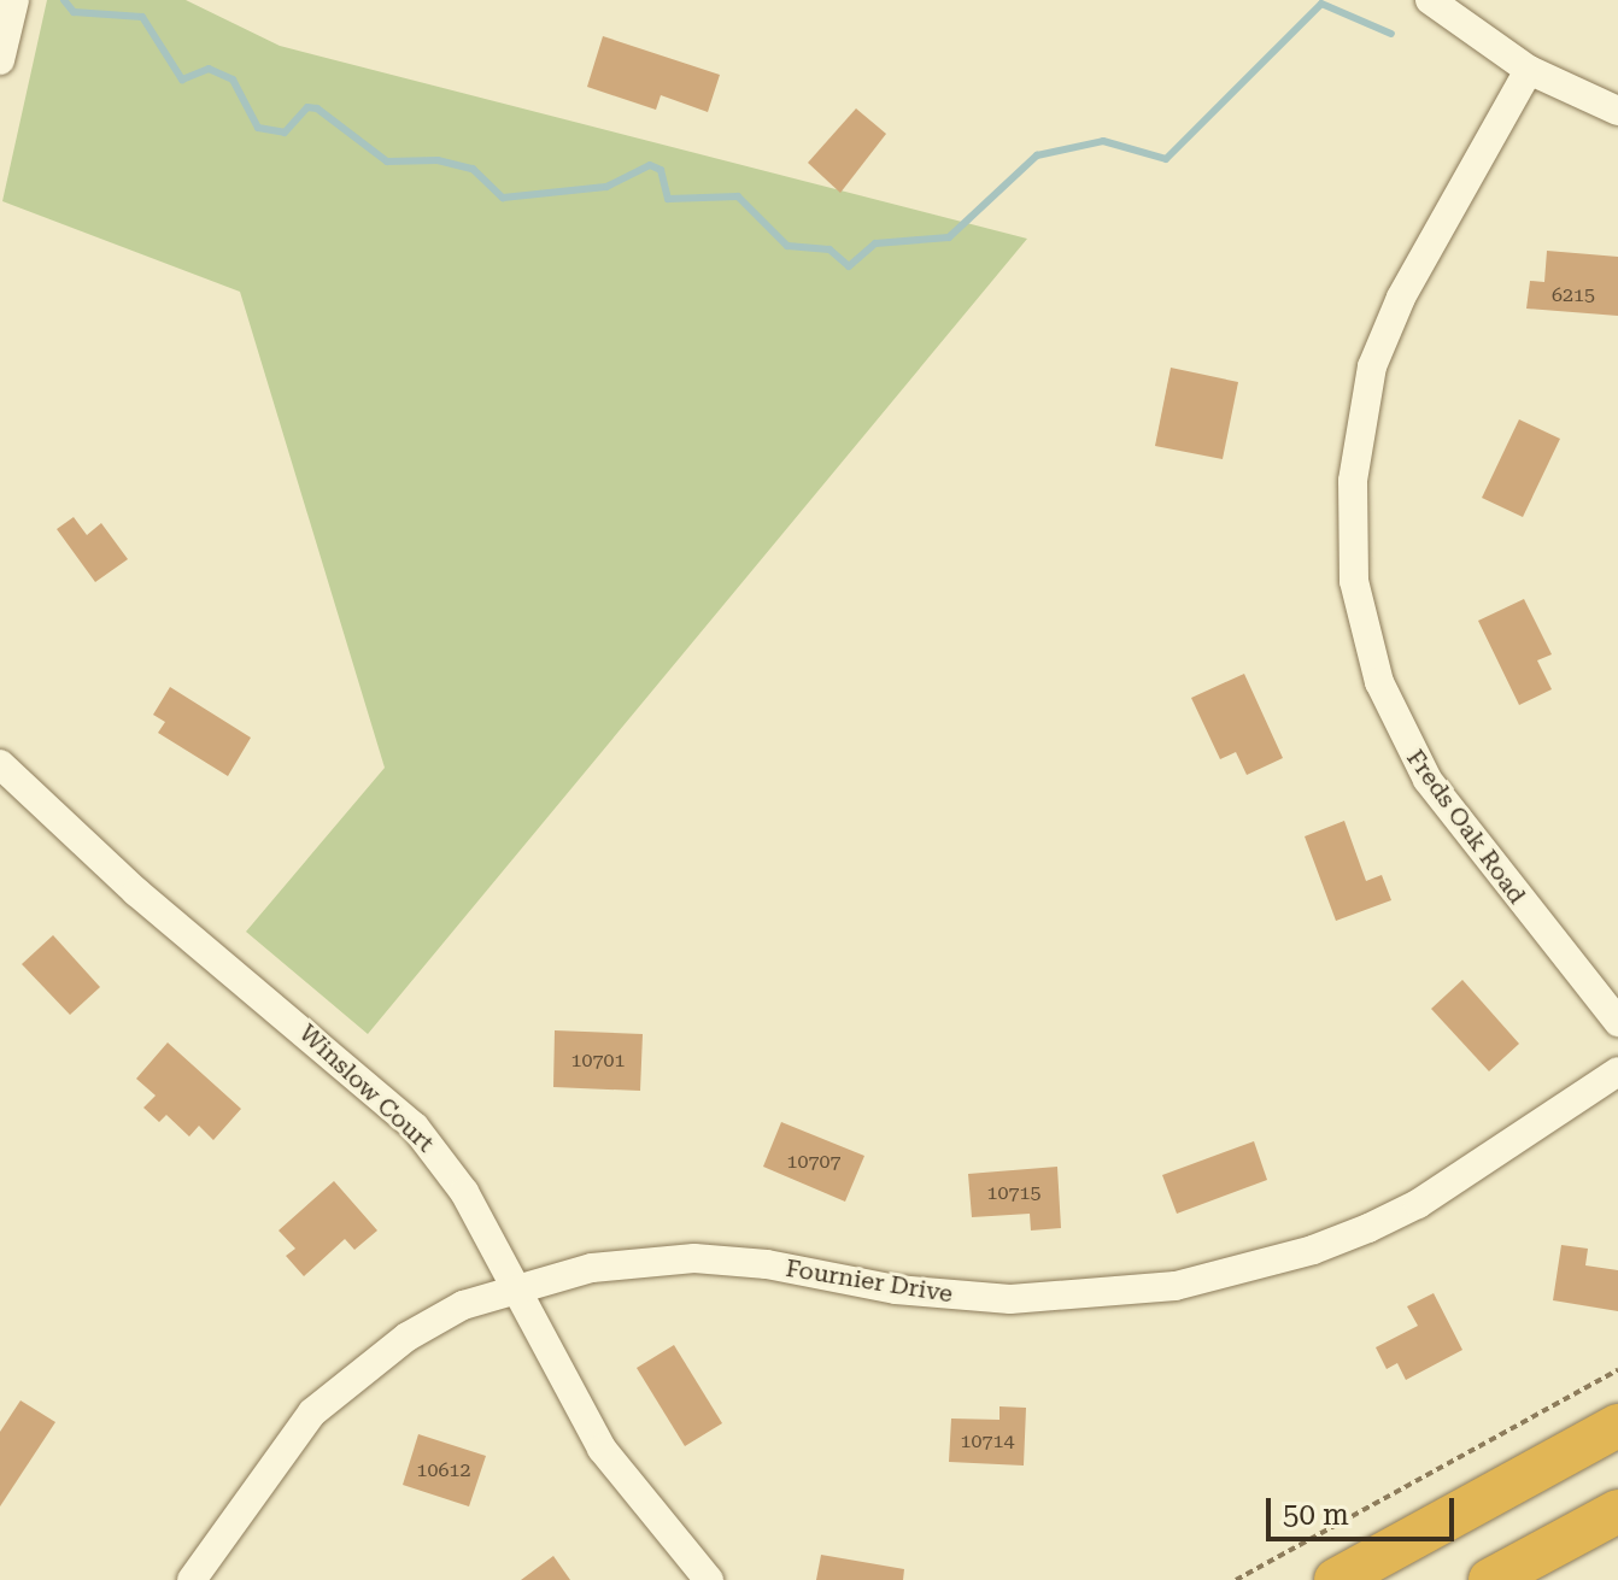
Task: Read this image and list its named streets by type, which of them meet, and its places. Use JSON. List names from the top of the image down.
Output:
{
  "streets": {
    "street": ["Freds Oak Road", "Winslow Court", "Fournier Drive"]
  },
  "crossings": [
    ["Winslow Court", "Fournier Drive"]
  ],
  "house_numbers": [
    "6215",
    "10701",
    "10707",
    "10715",
    "10714",
    "10612"
  ],
  "scale_bar": "50 m"
}
